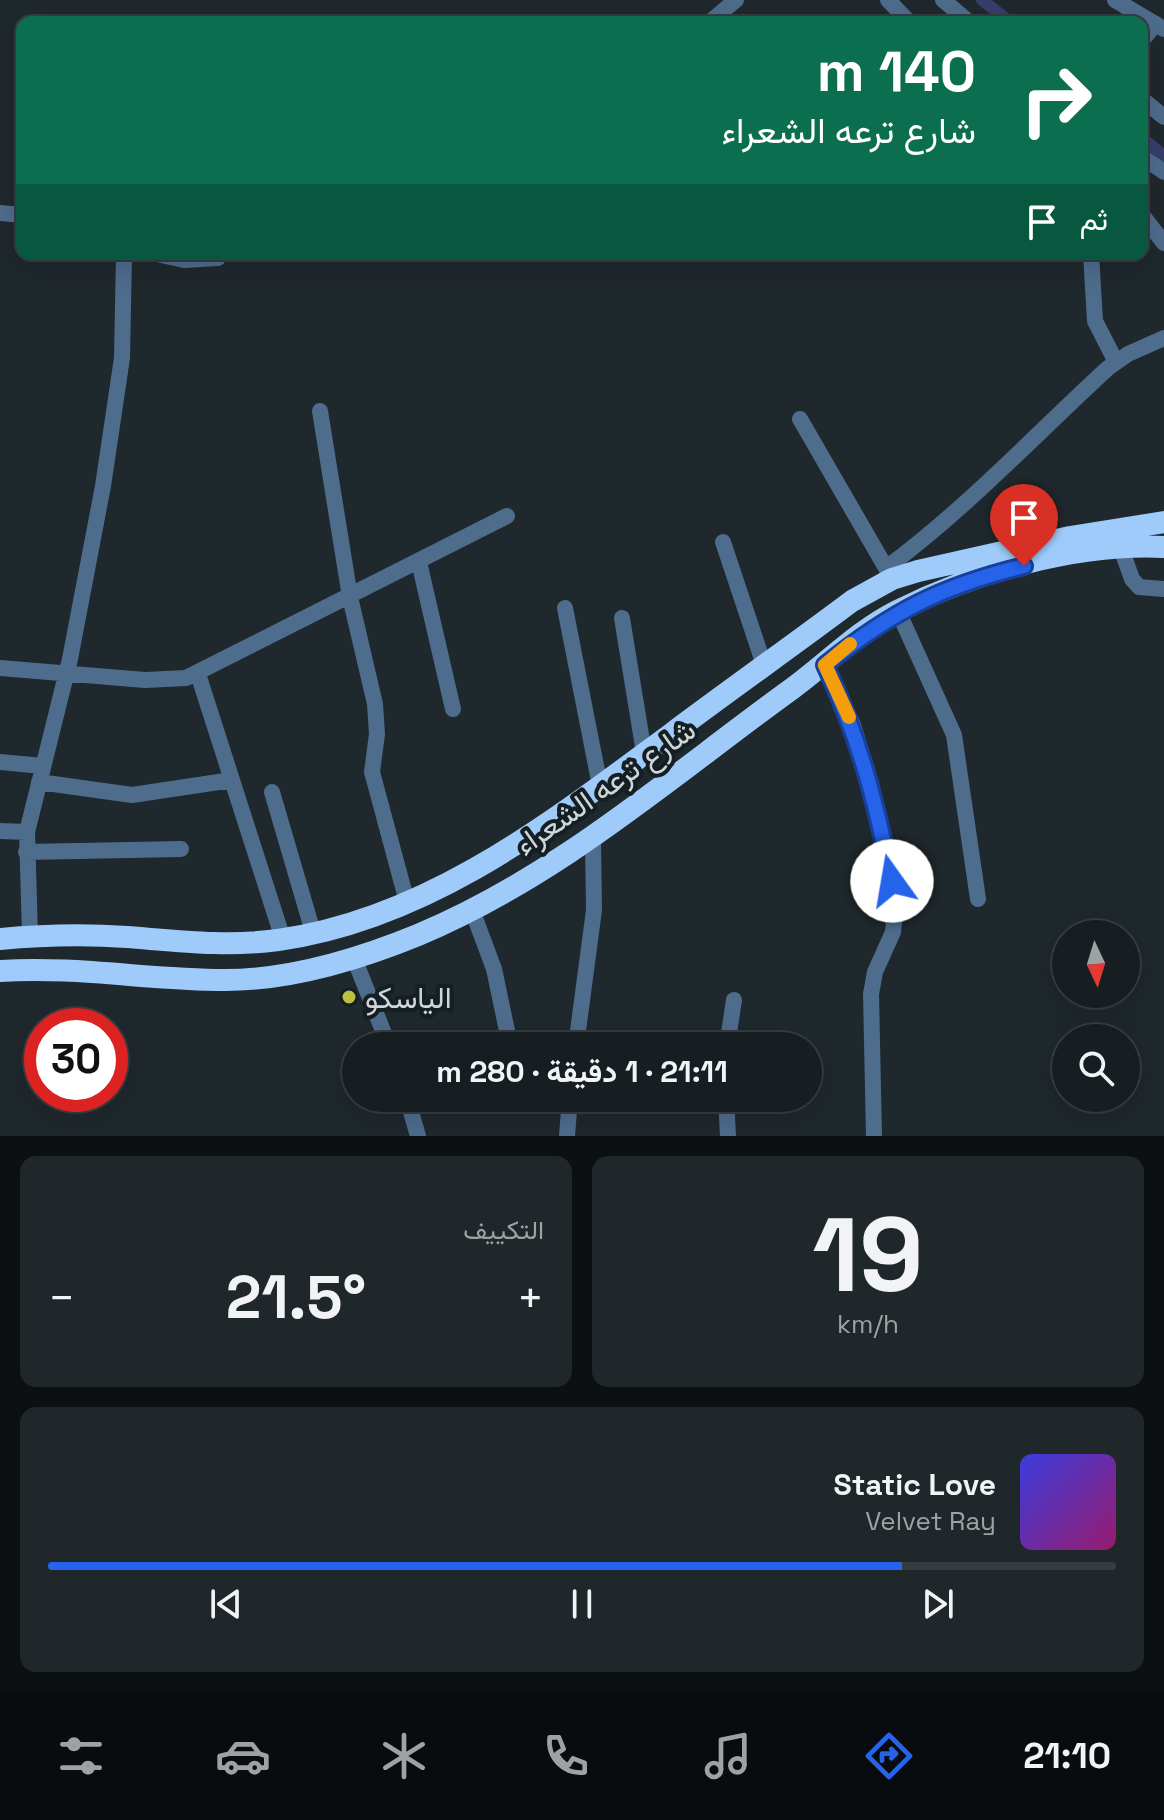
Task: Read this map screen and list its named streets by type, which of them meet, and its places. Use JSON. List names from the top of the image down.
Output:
{
  "streets": {
    "highway": ["شارع ترعه الشعراء"]
  },
  "places": ["الياسكو"],
  "north": "bottom",
  "page": {
    "turn": ["140 m", "شارع ترعه الشعراء"],
    "then": "ثم",
    "limit": "30",
    "trip": "21:11 · 1 دقيقة · 280 m",
    "tile": [
      ["19", "km/h"],
      "التكييف"
    ],
    "heat": ["−", "21.5°", "+"],
    "song": ["Static Love", "Velvet Ray"],
    "tabs": "21:10"
  }
}
